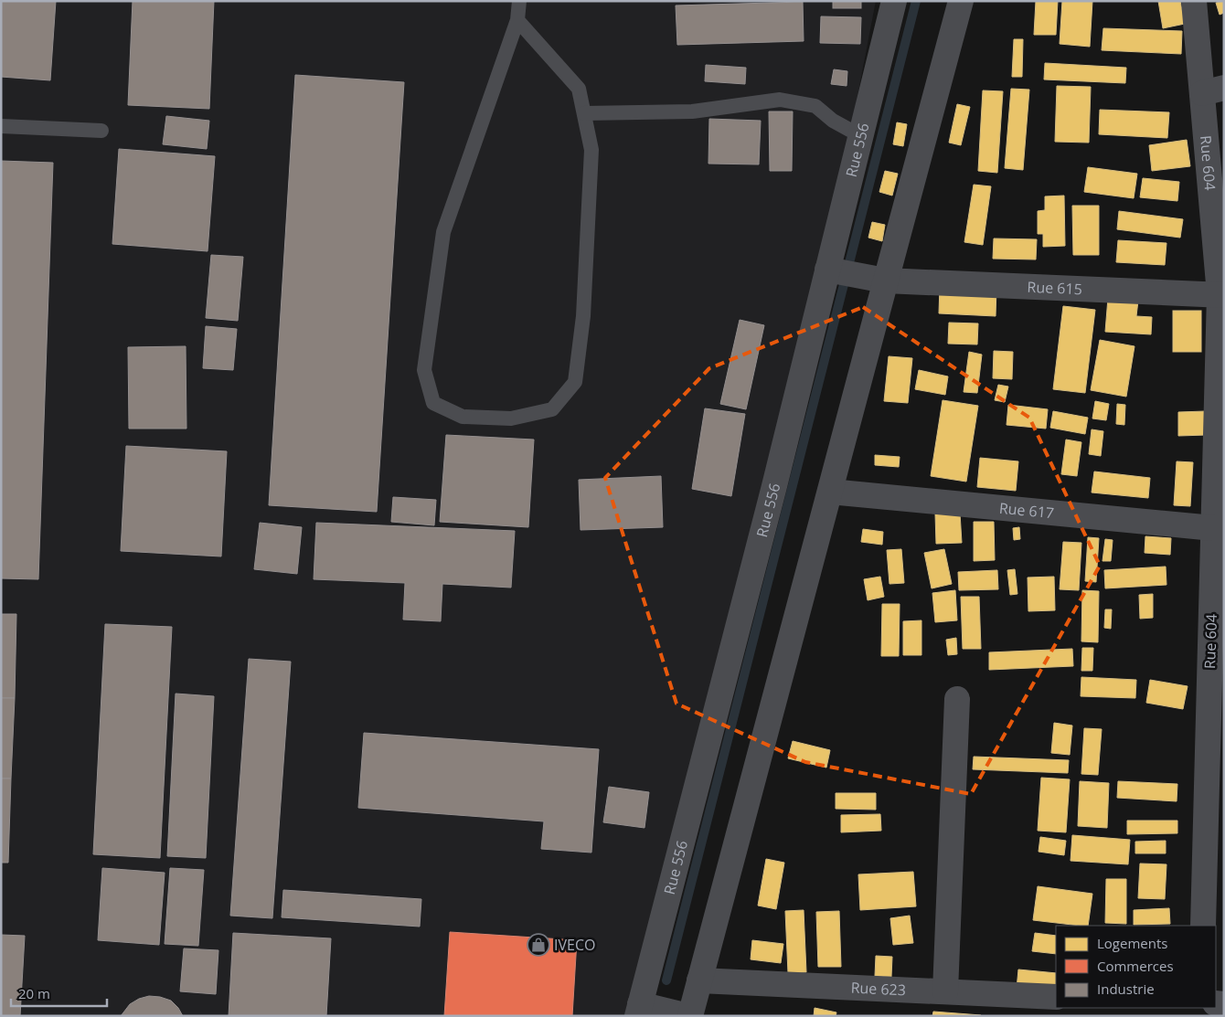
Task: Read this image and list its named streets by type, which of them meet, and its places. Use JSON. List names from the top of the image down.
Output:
{
  "streets": {
    "street": [
      "Rue 556",
      "Rue 604",
      "Rue 615",
      "Rue 617",
      "Rue 623"
    ]
  },
  "crossings": [
    ["Rue 556", "Rue 615"],
    ["Rue 604", "Rue 615"],
    ["Rue 604", "Rue 617"]
  ],
  "places": {
    "shop": ["IVECO"]
  },
  "legend": ["Logements", "Commerces", "Industrie"],
  "scale_bar": "20 m"
}
